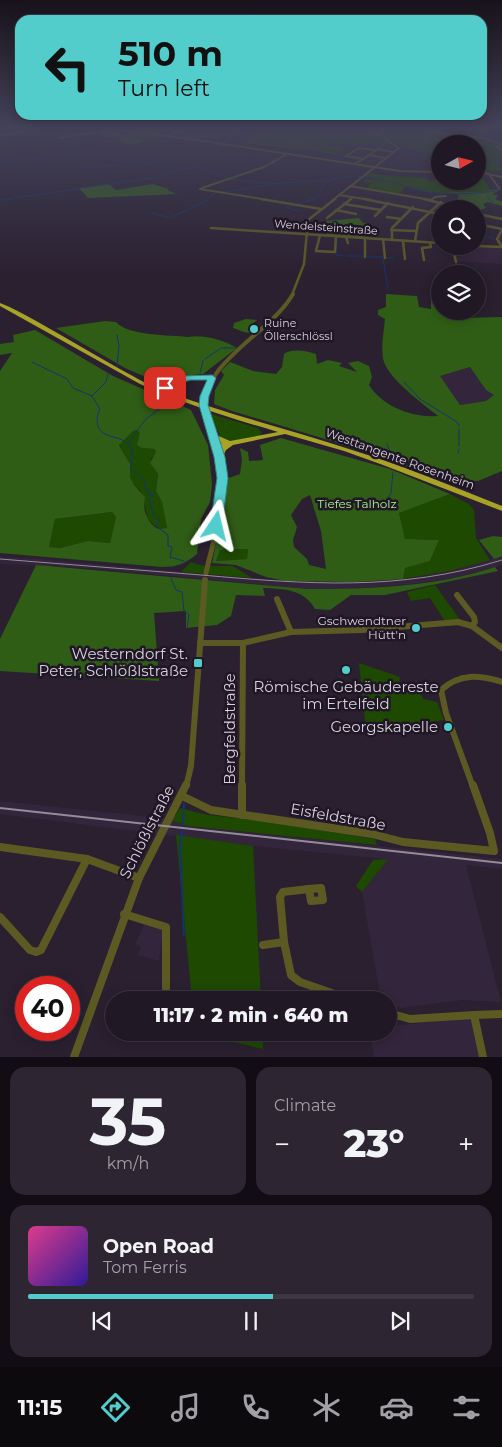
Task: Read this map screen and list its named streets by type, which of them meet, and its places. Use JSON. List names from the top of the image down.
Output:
{
  "streets": {
    "highway": ["Westtangente Rosenheim"],
    "street": [
      "Wendelsteinstraße",
      "Bergfeldstraße",
      "Eisfeldstraße",
      "Schlößlstraße"
    ]
  },
  "crossings": [
    ["Bergfeldstraße", "Eisfeldstraße"],
    ["Eisfeldstraße", "Schlößlstraße"]
  ],
  "parks": ["Tiefes Talholz"],
  "places": {
    "other": [
      "Ruine Öllerschlössl",
      "Gschwendtner Hütt'n",
      "Römische Gebäudereste im Ertelfeld",
      "Georgskapelle"
    ],
    "transit": ["Westerndorf St. Peter, Schlößlstraße"]
  },
  "north": "right",
  "page": {
    "turn": ["510 m", "Turn left"],
    "limit": "40",
    "trip": "11:17 · 2 min · 640 m",
    "tile": [
      ["35", "km/h"],
      "Climate"
    ],
    "heat": ["−", "23°", "+"],
    "song": ["Open Road", "Tom Ferris"],
    "tabs": "11:15"
  }
}
